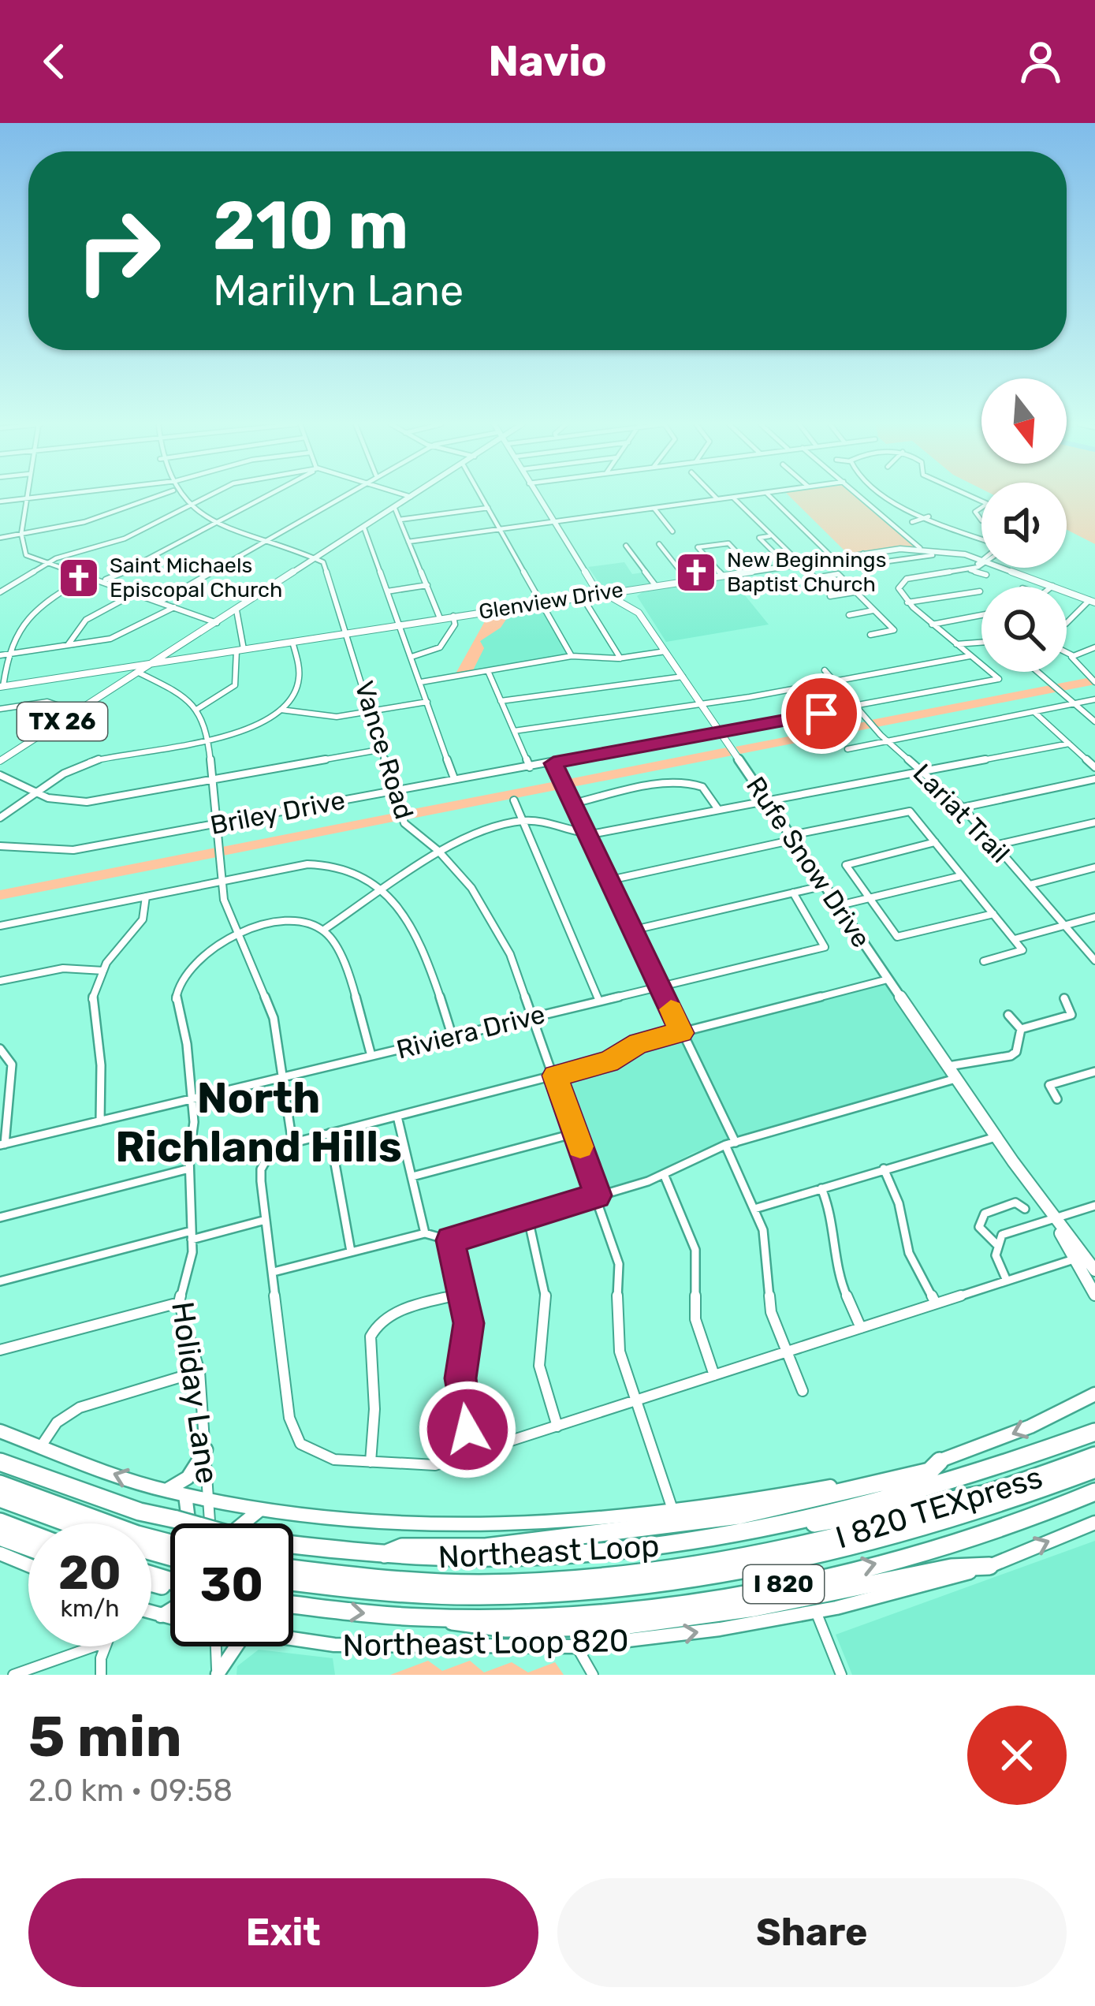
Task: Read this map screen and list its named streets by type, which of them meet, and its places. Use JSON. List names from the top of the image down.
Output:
{
  "streets": {
    "highway": ["I 820 TEXpress", "Northeast Loop", "I 820"],
    "main road": [
      "Glenview Drive",
      "TX 26",
      "Rufe Snow Drive",
      "Northeast Loop 820"
    ],
    "street": [
      "Vance Road",
      "Briley Drive",
      "Lariat Trail",
      "Riviera Drive",
      "Holiday Lane"
    ]
  },
  "crossings": [
    ["Glenview Drive", "TX 26"],
    ["Glenview Drive", "Vance Road"],
    ["Glenview Drive", "Rufe Snow Drive"],
    ["TX 26", "Vance Road"],
    ["Vance Road", "Briley Drive"],
    ["Vance Road", "Riviera Drive"],
    ["Briley Drive", "Lariat Trail"],
    ["Briley Drive", "Rufe Snow Drive"],
    ["Riviera Drive", "Holiday Lane"]
  ],
  "one_way": ["Northeast Loop 820"],
  "districts": ["North Richland Hills"],
  "places": {
    "church": ["New Beginnings Baptist Church", "Saint Michaels Episcopal Church"]
  },
  "north": "bottom",
  "page": {
    "header": "Navio",
    "turn": ["210 m", "Marilyn Lane"],
    "speed": "20 km/h",
    "limit": "30",
    "heading": ["5 min", "2.0 km · 09:58"],
    "buttons": ["Exit", "Share"]
  }
}
